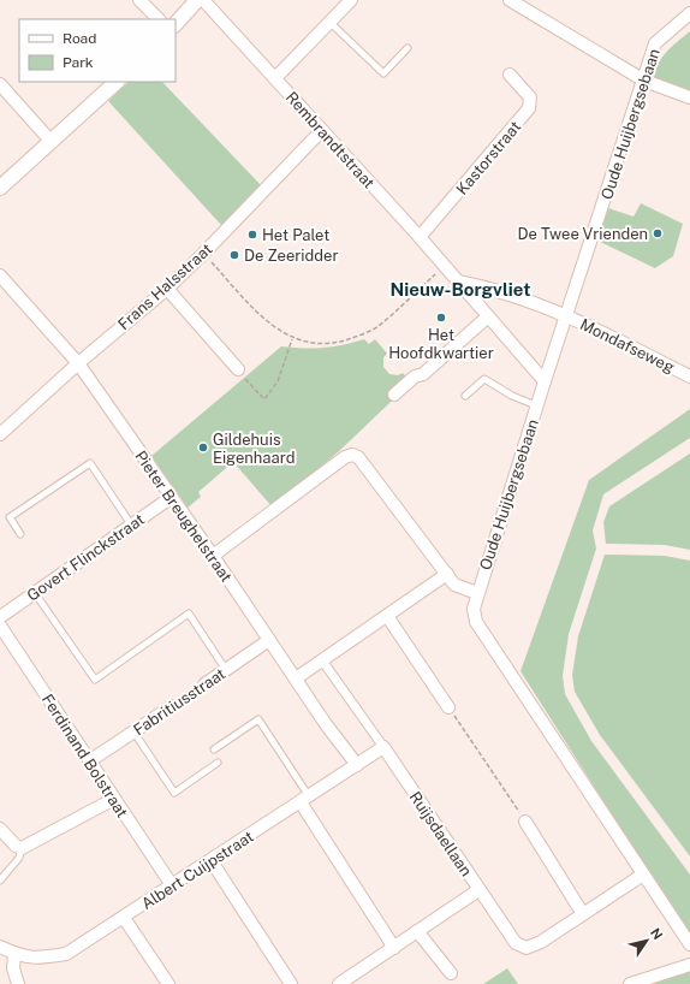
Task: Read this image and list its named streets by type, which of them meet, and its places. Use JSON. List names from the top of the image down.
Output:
{
  "streets": {
    "street": [
      "Oude Huijbergsebaan",
      "Rembrandtstraat",
      "Kastorstraat",
      "Frans Halsstraat",
      "Mondafseweg",
      "Pieter Breughelstraat",
      "Govert Flinckstraat",
      "Fabritiusstraat",
      "Ferdinand Bolstraat",
      "Ruijsdaellaan",
      "Albert Cuijpstraat"
    ]
  },
  "crossings": [
    ["Oude Huijbergsebaan", "Rembrandtstraat"],
    ["Oude Huijbergsebaan", "Mondafseweg"],
    ["Oude Huijbergsebaan", "Ruijsdaellaan"],
    ["Rembrandtstraat", "Kastorstraat"],
    ["Rembrandtstraat", "Frans Halsstraat"],
    ["Frans Halsstraat", "Pieter Breughelstraat"],
    ["Pieter Breughelstraat", "Govert Flinckstraat"],
    ["Pieter Breughelstraat", "Fabritiusstraat"],
    ["Pieter Breughelstraat", "Albert Cuijpstraat"],
    ["Fabritiusstraat", "Ferdinand Bolstraat"],
    ["Ferdinand Bolstraat", "Albert Cuijpstraat"],
    ["Ruijsdaellaan", "Albert Cuijpstraat"]
  ],
  "districts": ["Nieuw-Borgvliet"],
  "places": [
    "De Twee Vrienden",
    "Het Palet",
    "De Zeeridder",
    "Het Hoofdkwartier",
    "Gildehuis Eigenhaard"
  ],
  "legend": ["Road", "Park"],
  "north": "top right"
}
